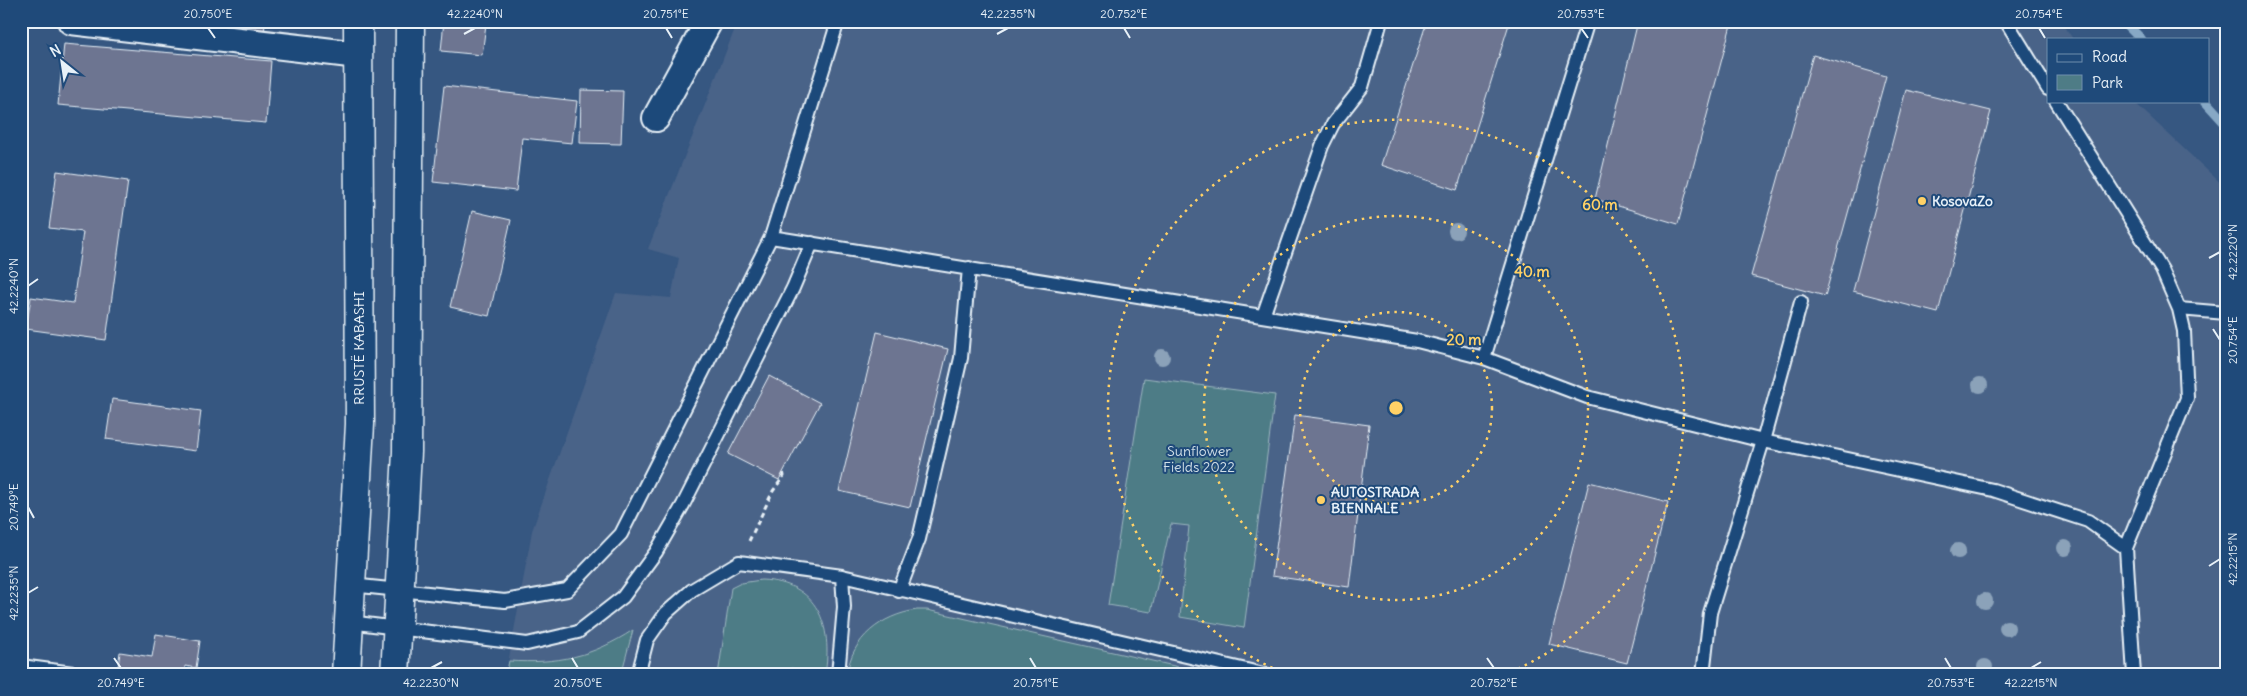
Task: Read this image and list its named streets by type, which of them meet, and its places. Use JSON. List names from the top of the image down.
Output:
{
  "streets": {
    "main road": ["RRUSTË KABASHI"]
  },
  "parks": ["Sunflower Fields 2022"],
  "places": ["KosovaZo", "AUTOSTRADA BIENNALE"],
  "legend": ["Road", "Park"],
  "north": "top left",
  "coordinates": [
    "20.750°E",
    "42.2240°N",
    "20.751°E",
    "42.2235°N",
    "20.752°E",
    "20.753°E",
    "20.754°E",
    "42.2220°N",
    "20.749°E",
    "42.2215°N",
    "42.2230°N"
  ],
  "rings": ["60 m", "40 m", "20 m"]
}
